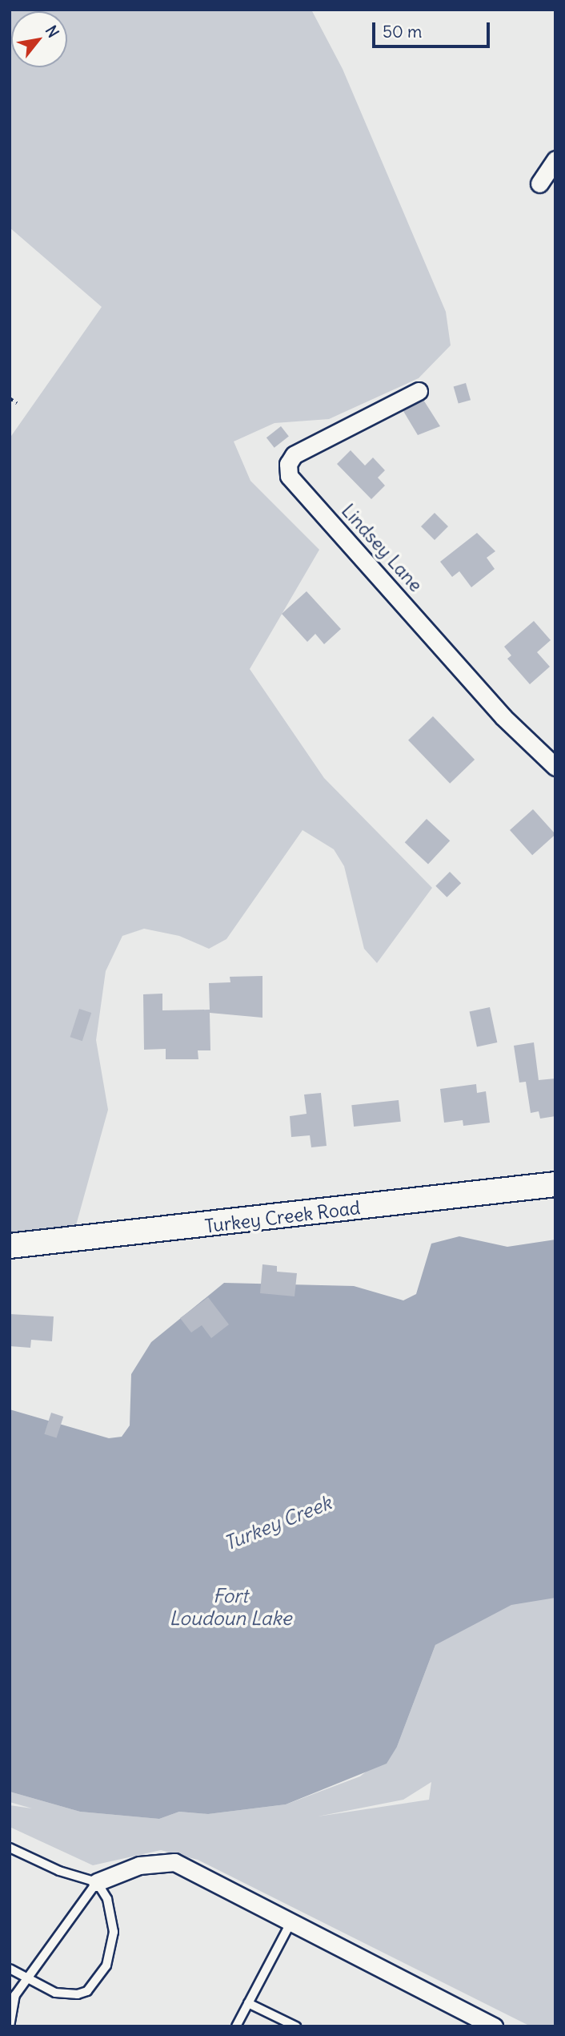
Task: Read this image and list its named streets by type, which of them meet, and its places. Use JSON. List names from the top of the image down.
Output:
{
  "streets": {
    "street": ["Lindsey Lane", "Turkey Creek Road"]
  },
  "water": ["Turkey Creek", "Fort Loudoun Lake"],
  "scale_bar": "50 m",
  "north": "top right"
}
